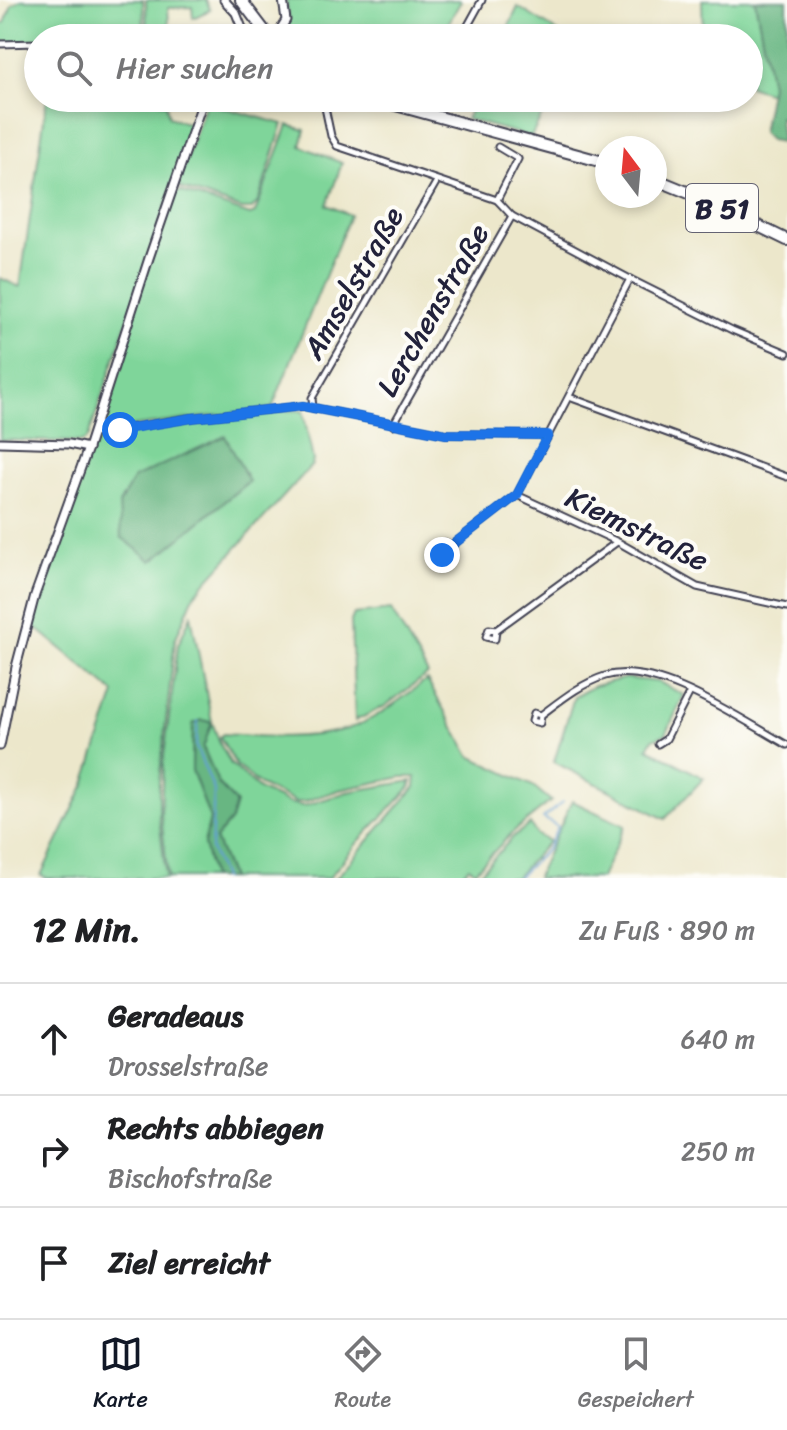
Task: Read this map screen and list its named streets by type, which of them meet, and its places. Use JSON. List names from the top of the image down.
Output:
{
  "streets": {
    "highway": ["B 51"],
    "street": ["Amselstraße", "Lerchenstraße", "Kiemstraße"]
  },
  "north": "top",
  "page": {
    "search": "Hier suchen",
    "heading": ["12 Min.", "Zu Fuß · 890 m"],
    "list": [
      ["Geradeaus", "Drosselstraße", "640 m"],
      ["Rechts abbiegen", "Bischofstraße", "250 m"],
      "Ziel erreicht"
    ],
    "nav": ["Karte", "Route", "Gespeichert"]
  }
}
